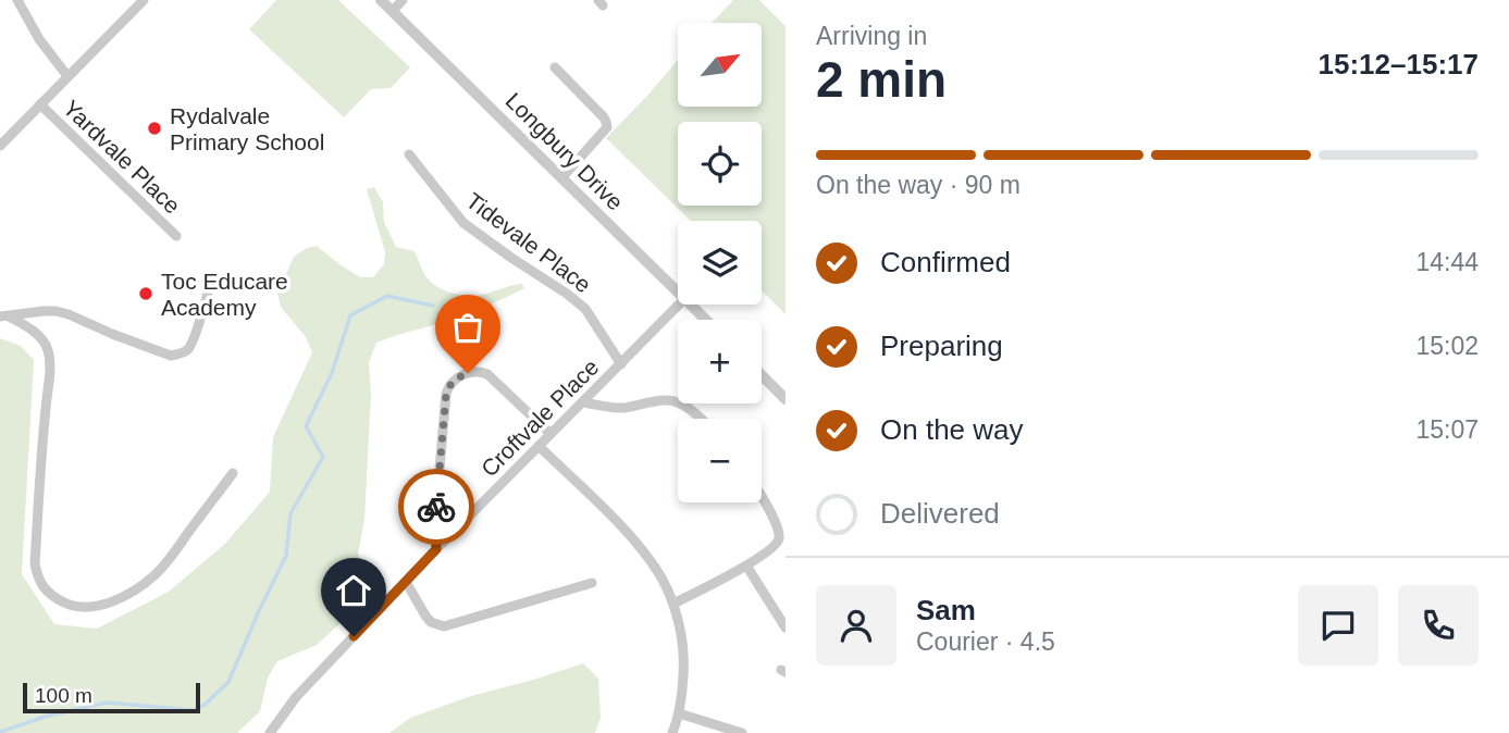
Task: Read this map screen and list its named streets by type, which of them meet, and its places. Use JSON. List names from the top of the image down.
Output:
{
  "streets": {
    "street": [
      "Longbury Drive",
      "Yardvale Place",
      "Tidevale Place",
      "Croftvale Place"
    ]
  },
  "crossings": [
    ["Tidevale Place", "Croftvale Place"]
  ],
  "places": ["Rydalvale Primary School", "Toc Educare Academy"],
  "scale_bar": "100 m",
  "north": "top right",
  "page": {
    "heading": ["2 min", "Arriving in", "15:12–15:17"],
    "panel": ["Sam", "Courier · 4.5"],
    "map_buttons": ["+", "−"],
    "bar": "On the way · 90 m",
    "list": [
      ["Confirmed", "14:44"],
      ["Preparing", "15:02"],
      ["On the way", "15:07"],
      "Delivered"
    ],
    "scale": "100 m"
  }
}
